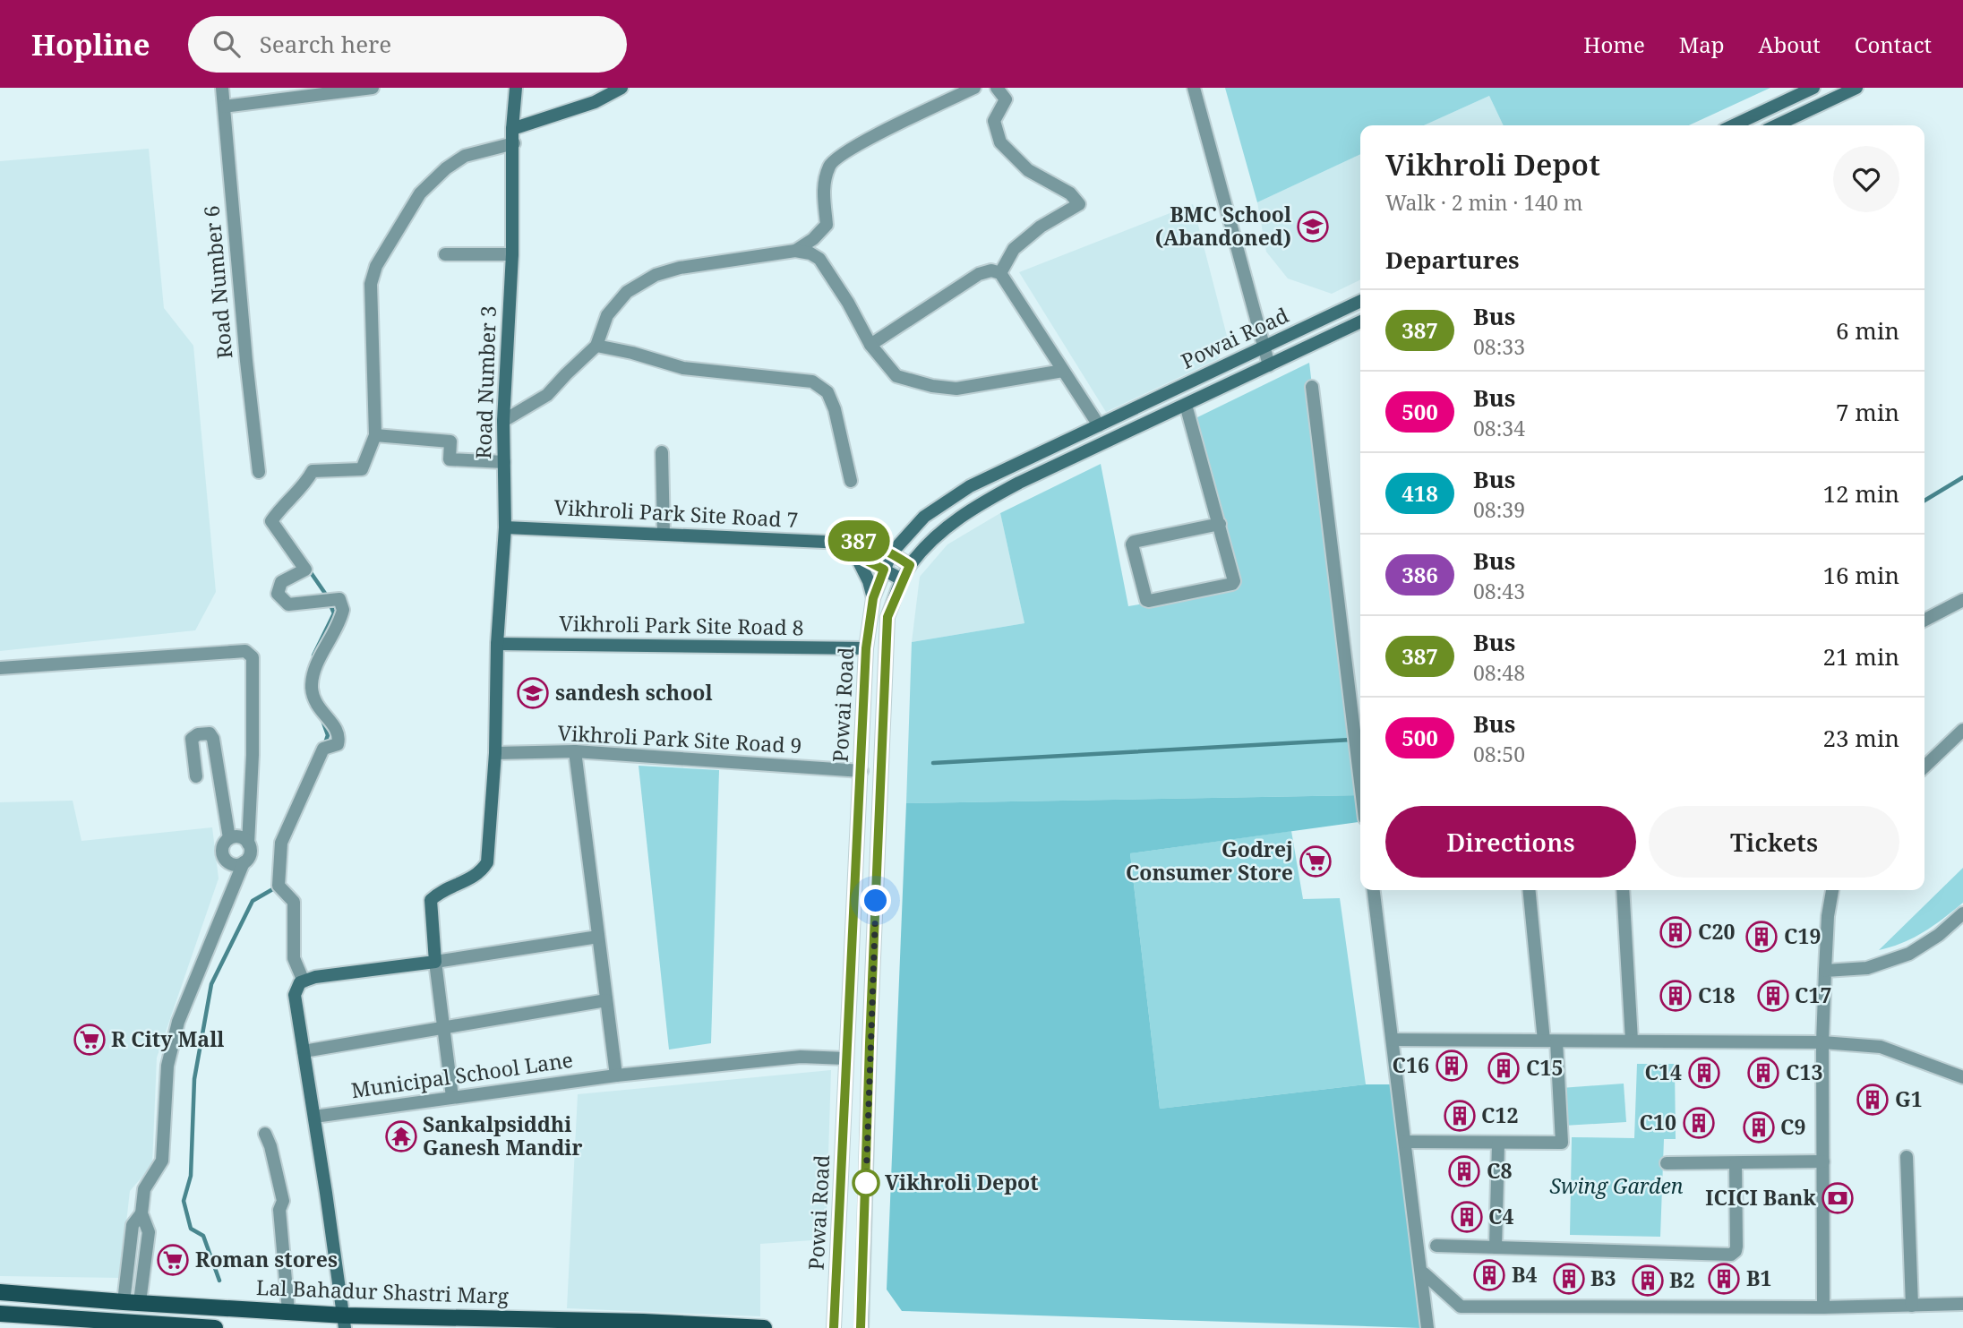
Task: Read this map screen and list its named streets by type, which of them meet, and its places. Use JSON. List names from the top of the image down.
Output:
{
  "streets": {
    "main road": [
      "Powai Road",
      "Road Number 3",
      "Vikhroli Park Site Road 7",
      "Vikhroli Park Site Road 8",
      "Lal Bahadur Shastri Marg"
    ],
    "street": ["Road Number 6", "Vikhroli Park Site Road 9", "Municipal School Lane"]
  },
  "crossings": [
    ["Powai Road", "Vikhroli Park Site Road 7"],
    ["Powai Road", "Vikhroli Park Site Road 8"],
    ["Powai Road", "Vikhroli Park Site Road 9"],
    ["Powai Road", "Municipal School Lane"],
    ["Road Number 3", "Vikhroli Park Site Road 7"],
    ["Road Number 3", "Vikhroli Park Site Road 8"],
    ["Road Number 3", "Vikhroli Park Site Road 9"]
  ],
  "parks": ["Swing Garden"],
  "places": {
    "school or university": ["BMC School (Abandoned)", "sandesh school"],
    "supermarket": ["Godrej Consumer Store", "R City Mall", "Roman stores"],
    "building": [
      "C20",
      "C19",
      "C18",
      "C17",
      "C16",
      "C15",
      "C14",
      "C13",
      "G1",
      "C12",
      "C10",
      "C9",
      "C8",
      "C4",
      "B4",
      "B3",
      "B1",
      "B2"
    ],
    "temple": ["Sankalpsiddhi Ganesh Mandir"],
    "other": ["Vikhroli Depot"],
    "bank": ["ICICI Bank"]
  },
  "lines": ["bus line 387"],
  "page": {
    "header": "Hopline",
    "search": "Search here",
    "nav": [
      "Home",
      "Map",
      "About",
      "Contact"
    ],
    "on_map": "387",
    "heading": [
      ["Vikhroli Depot", "Walk · 2 min · 140 m"],
      "Departures"
    ],
    "list": [
      {
        "mark": "387",
        "name": "Bus",
        "note": "08:33",
        "value": "6 min"
      },
      {
        "mark": "500",
        "name": "Bus",
        "note": "08:34",
        "value": "7 min"
      },
      {
        "mark": "418",
        "name": "Bus",
        "note": "08:39",
        "value": "12 min"
      },
      {
        "mark": "386",
        "name": "Bus",
        "note": "08:43",
        "value": "16 min"
      },
      {
        "mark": "387",
        "name": "Bus",
        "note": "08:48",
        "value": "21 min"
      },
      {
        "mark": "500",
        "name": "Bus",
        "note": "08:50",
        "value": "23 min"
      }
    ],
    "buttons": ["Directions", "Tickets"]
  }
}
